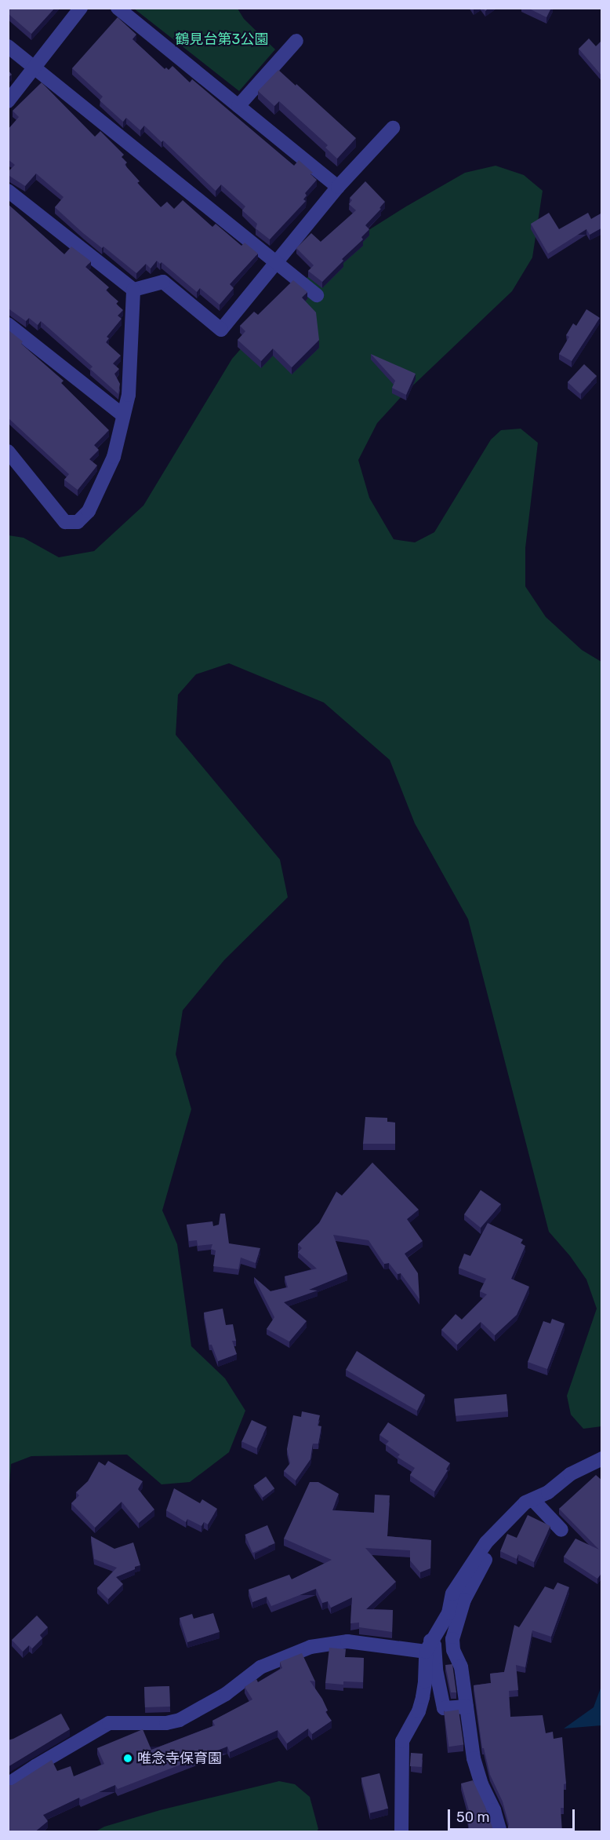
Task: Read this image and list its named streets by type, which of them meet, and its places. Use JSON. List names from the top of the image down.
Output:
{
  "parks": ["鶴見台第3公園"],
  "places": ["唯念寺保育園"],
  "scale_bar": "50 m"
}
